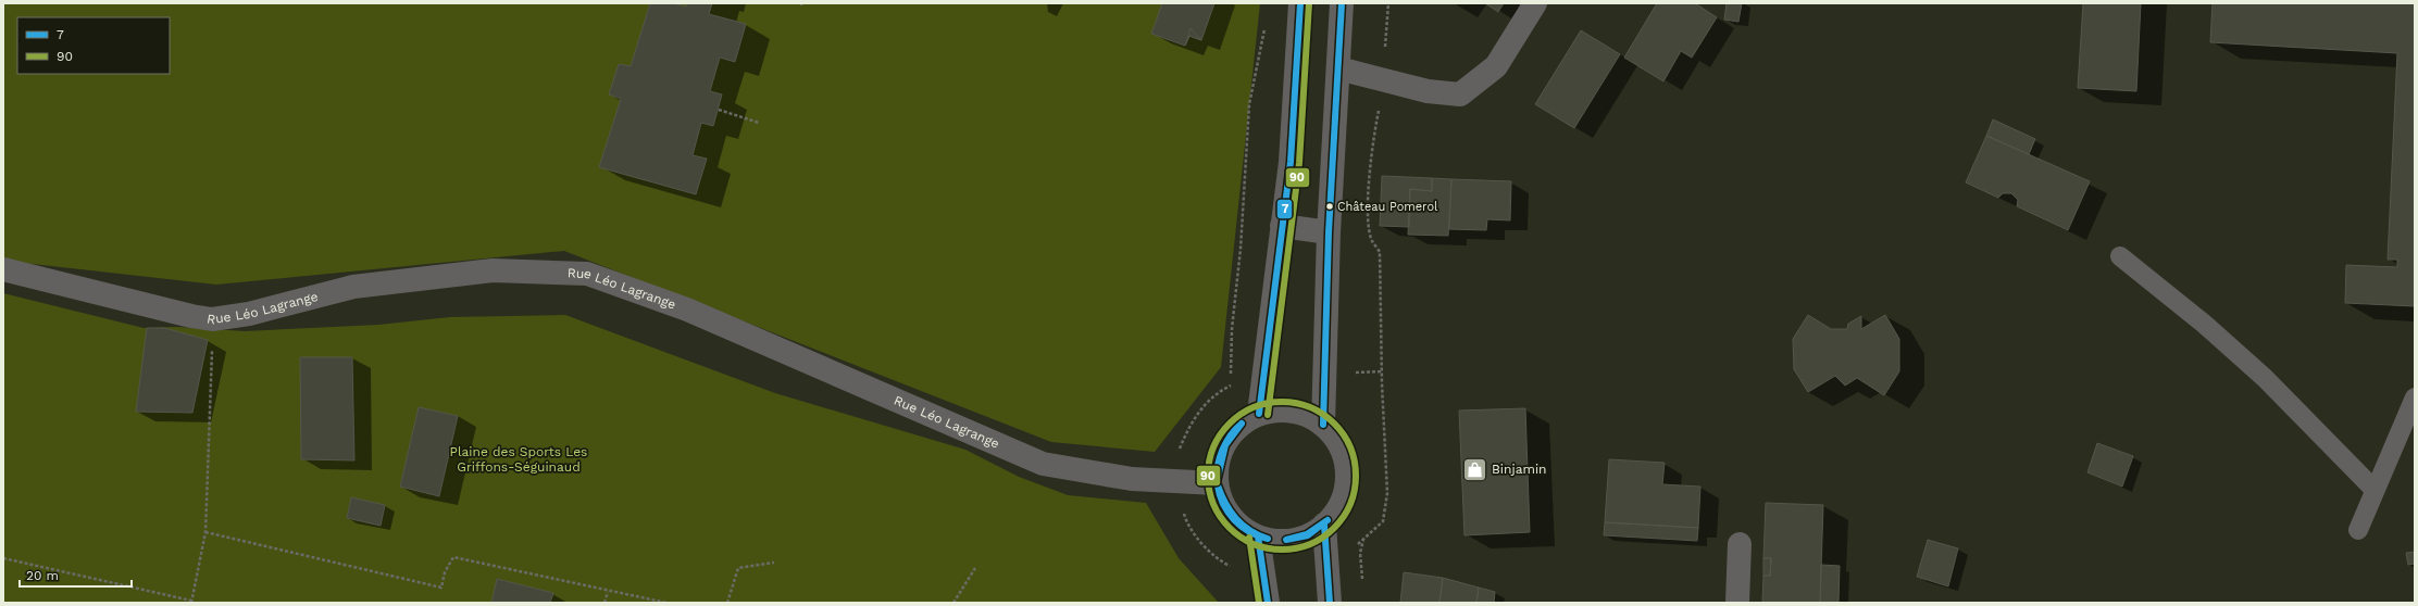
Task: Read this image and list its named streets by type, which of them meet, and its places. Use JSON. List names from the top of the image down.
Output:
{
  "streets": {
    "street": ["Rue Léo Lagrange"]
  },
  "parks": ["Plaine des Sports Les Griffons-Séguinaud"],
  "places": {
    "other": ["Château Pomerol"],
    "shop": ["Binjamin"]
  },
  "lines": ["transit line 7", "transit line 90"],
  "legend": ["7", "90"],
  "scale_bar": "20 m"
}
